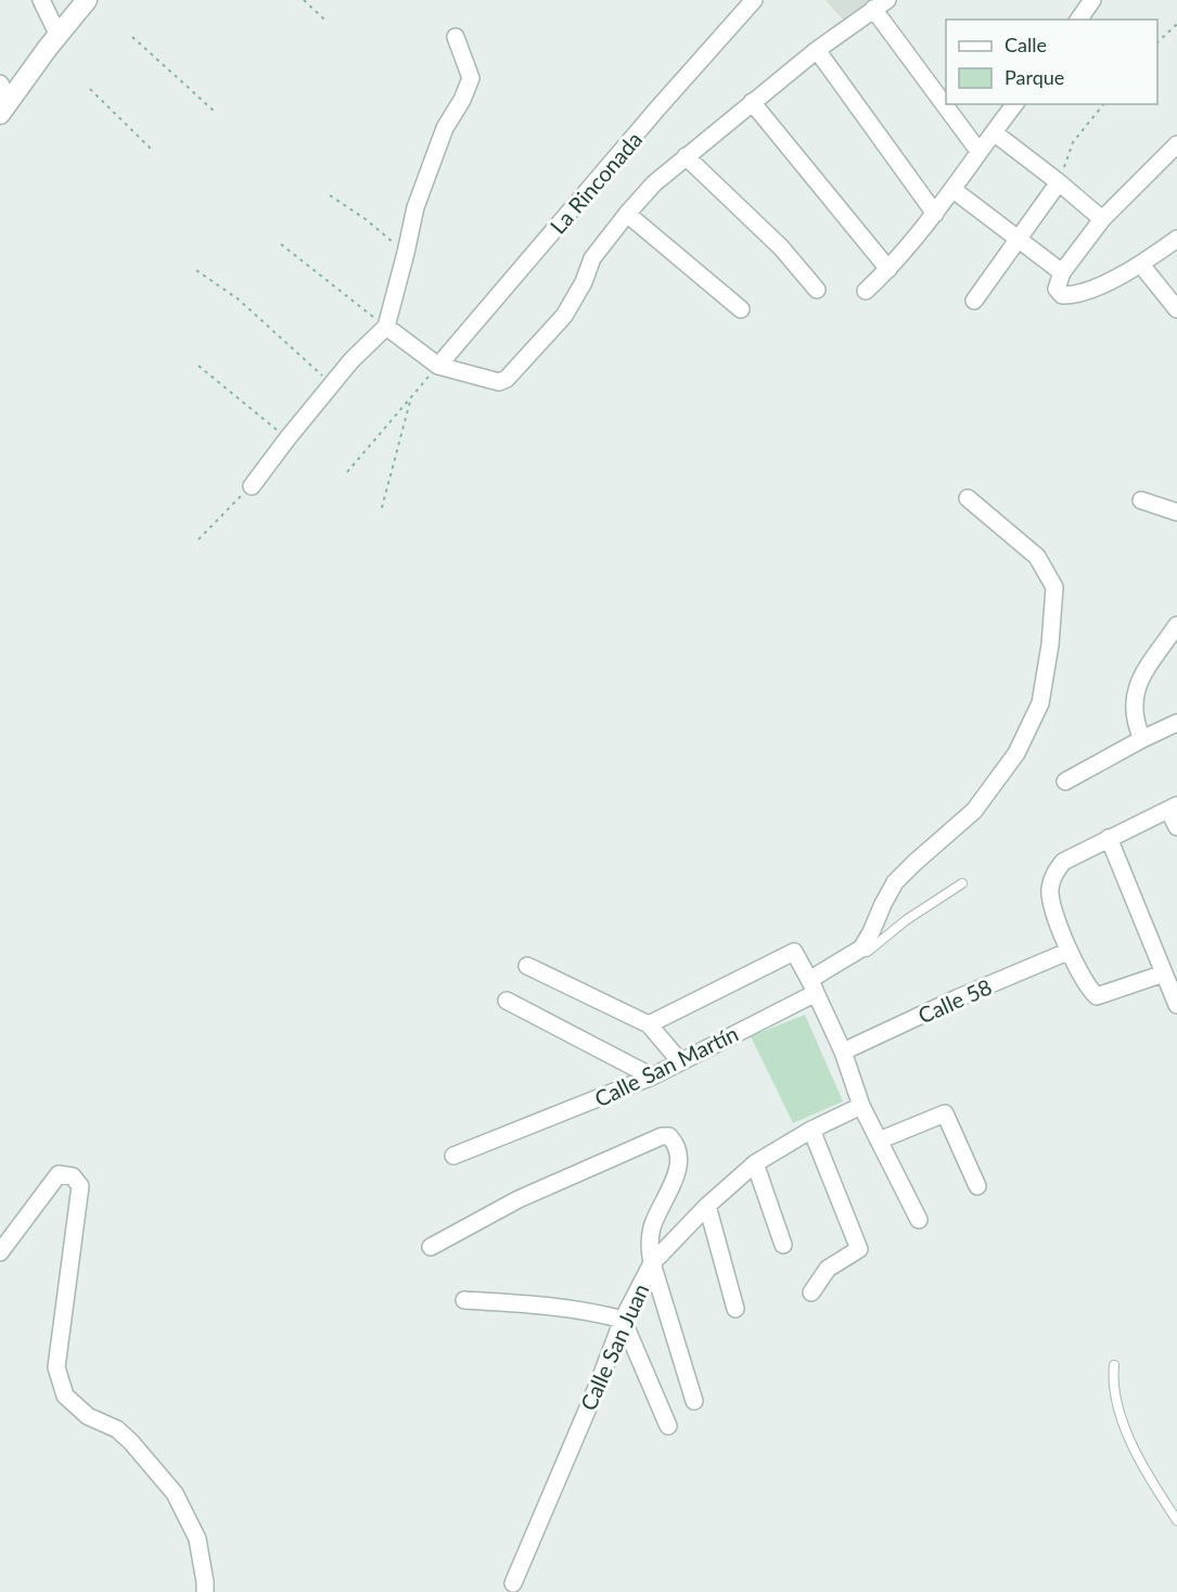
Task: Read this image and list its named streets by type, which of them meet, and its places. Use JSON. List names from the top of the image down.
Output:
{
  "streets": {
    "street": [
      "La Rinconada",
      "Calle 58",
      "Calle San Martín",
      "Calle San Juan"
    ]
  },
  "legend": ["Calle", "Parque"]
}
